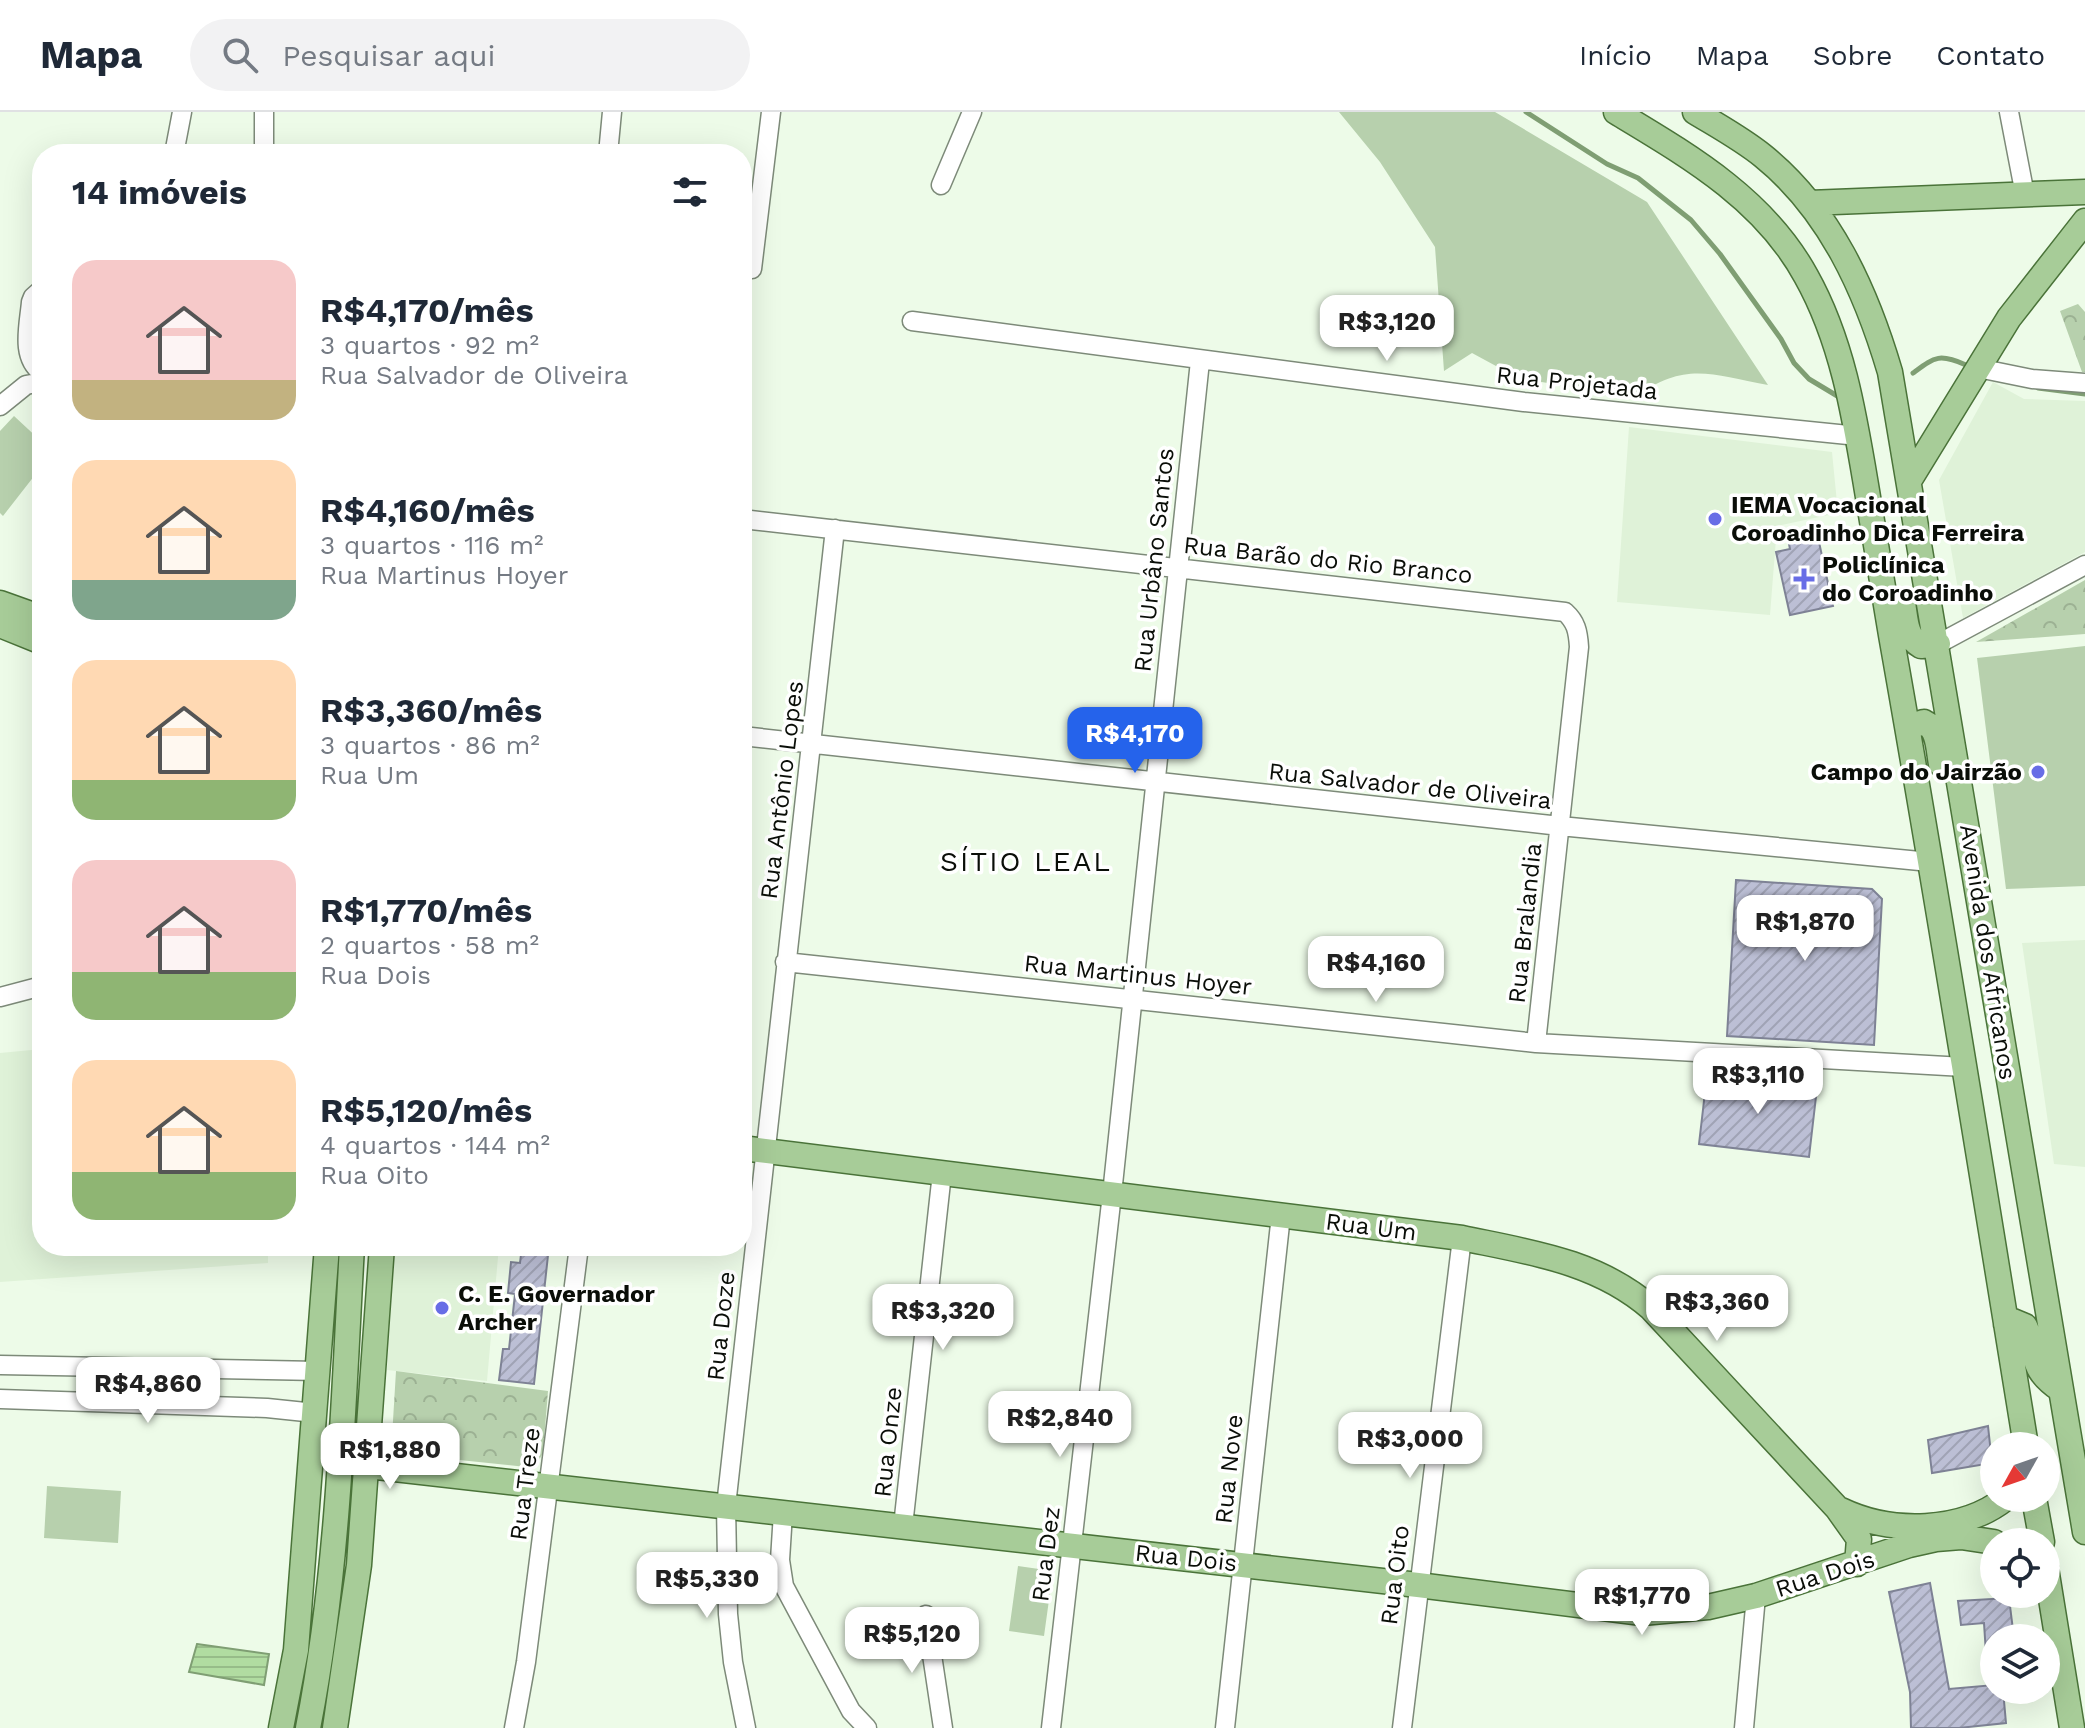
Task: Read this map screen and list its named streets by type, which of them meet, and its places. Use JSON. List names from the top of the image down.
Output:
{
  "streets": {
    "main road": ["Avenida dos Africanos", "Rua Um", "Rua Dois"],
    "street": [
      "Rua Projetada",
      "Rua Urbâno Santos",
      "Rua Barão do Rio Branco",
      "Rua Salvador de Oliveira",
      "Rua Antônio Lopes",
      "Rua Bralandia",
      "Rua Martinus Hoyer",
      "Rua Doze",
      "Rua Onze",
      "Rua Nove",
      "Rua Treze",
      "Rua Dez",
      "Rua Oito"
    ]
  },
  "crossings": [
    ["Rua Projetada", "Rua Urbâno Santos"],
    ["Rua Projetada", "Avenida dos Africanos"],
    ["Rua Urbâno Santos", "Rua Barão do Rio Branco"],
    ["Rua Urbâno Santos", "Rua Salvador de Oliveira"],
    ["Rua Urbâno Santos", "Rua Martinus Hoyer"],
    ["Rua Urbâno Santos", "Rua Um"],
    ["Rua Urbâno Santos", "Rua Dez"],
    ["Rua Barão do Rio Branco", "Rua Antônio Lopes"],
    ["Rua Barão do Rio Branco", "Rua Bralandia"],
    ["Rua Salvador de Oliveira", "Rua Antônio Lopes"],
    ["Rua Salvador de Oliveira", "Rua Bralandia"],
    ["Rua Salvador de Oliveira", "Avenida dos Africanos"],
    ["Rua Antônio Lopes", "Rua Martinus Hoyer"],
    ["Rua Antônio Lopes", "Rua Um"],
    ["Rua Bralandia", "Rua Martinus Hoyer"],
    ["Avenida dos Africanos", "Rua Martinus Hoyer"],
    ["Rua Um", "Rua Onze"],
    ["Rua Um", "Rua Nove"],
    ["Rua Um", "Rua Dez"],
    ["Rua Um", "Rua Dois"],
    ["Rua Um", "Rua Oito"],
    ["Rua Doze", "Rua Dois"],
    ["Rua Onze", "Rua Dois"],
    ["Rua Nove", "Rua Dois"],
    ["Rua Treze", "Rua Dois"],
    ["Rua Dez", "Rua Dois"],
    ["Rua Dois", "Rua Oito"]
  ],
  "districts": ["SÍTIO LEAL"],
  "places": {
    "other": ["IEMA Vocacional Coroadinho Dica Ferreira", "Campo do Jairzão", "C. E. Governador Archer"],
    "health": ["Policlínica do Coroadinho"]
  },
  "north": "bottom left",
  "page": {
    "header": "Mapa",
    "search": "Pesquisar aqui",
    "nav": [
      "Início",
      "Mapa",
      "Sobre",
      "Contato"
    ],
    "heading": "14 imóveis",
    "list": [
      {
        "name": "R$4,170/mês",
        "note": "3 quartos · 92 m² · Rua Salvador de Oliveira"
      },
      {
        "name": "R$4,160/mês",
        "note": "3 quartos · 116 m² · Rua Martinus Hoyer"
      },
      {
        "name": "R$3,360/mês",
        "note": "3 quartos · 86 m² · Rua Um"
      },
      {
        "name": "R$1,770/mês",
        "note": "2 quartos · 58 m² · Rua Dois"
      },
      {
        "name": "R$5,120/mês",
        "note": "4 quartos · 144 m² · Rua Oito"
      }
    ],
    "price": [
      "R$3,120",
      "R$4,170",
      "R$1,870",
      "R$4,160",
      "R$3,110",
      "R$3,360",
      "R$3,320",
      "R$4,860",
      "R$2,840",
      "R$3,000",
      "R$1,880",
      "R$5,330",
      "R$1,770",
      "R$5,120"
    ]
  }
}
